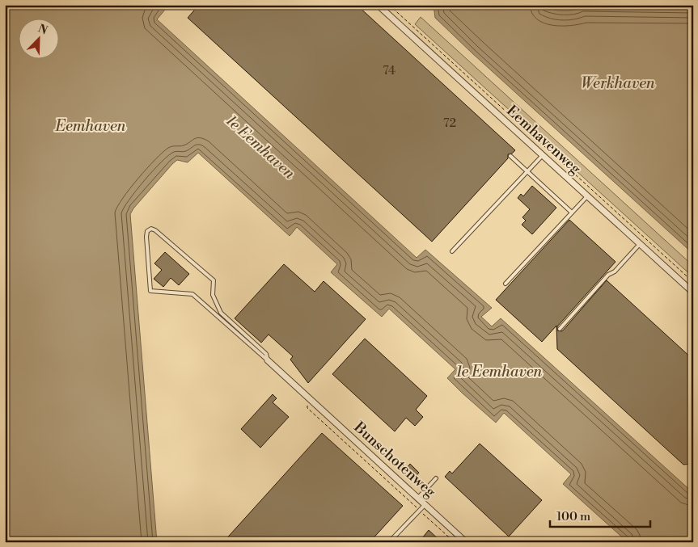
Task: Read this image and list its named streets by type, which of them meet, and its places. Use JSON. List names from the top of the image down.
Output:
{
  "streets": {
    "street": ["Eemhavenweg", "Bunschotenweg"]
  },
  "water": ["Werkhaven", "Eemhaven", "1e Eemhaven"],
  "house_numbers": ["74", "72"],
  "scale_bar": "100 m",
  "north": "top right"
}
